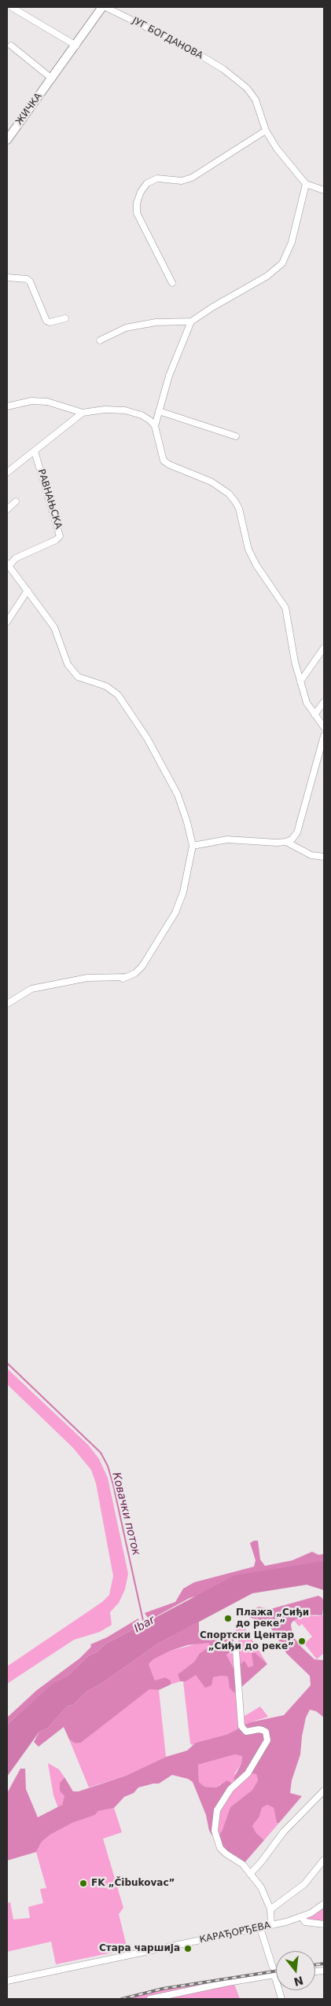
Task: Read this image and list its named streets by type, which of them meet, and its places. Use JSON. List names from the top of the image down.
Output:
{
  "streets": {
    "main road": ["ЖИЧКА"],
    "street": ["ЈУГ БОГДАНОВА", "РАВНАЊСКА", "КАРАЂОРЂЕВА"]
  },
  "water": ["Ковачки поток", "Ibar"],
  "places": [
    "Плажа „Сиђи до реке”",
    "Спортски Центар „Сиђи до реке”",
    "FK „Čibukovac”",
    "Стара чаршија"
  ],
  "north": "bottom"
}
